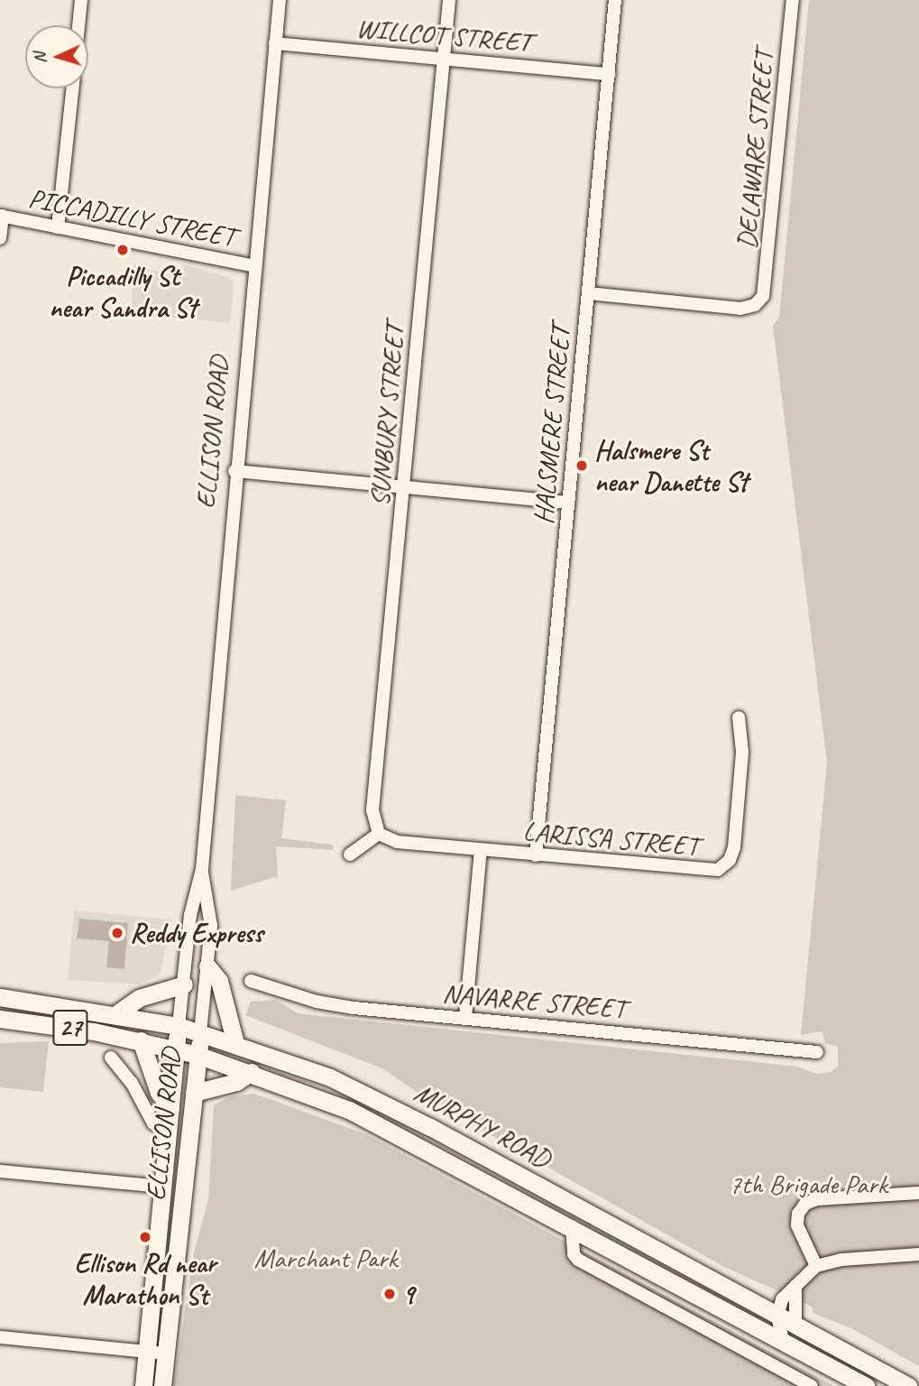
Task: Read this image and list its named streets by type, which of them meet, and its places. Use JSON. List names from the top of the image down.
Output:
{
  "streets": {
    "main road": ["ELLISON ROAD", "27", "MURPHY ROAD"],
    "street": [
      "WILLCOT STREET",
      "DELAWARE STREET",
      "PICCADILLY STREET",
      "SUNBURY STREET",
      "HALSMERE STREET",
      "LARISSA STREET",
      "NAVARRE STREET"
    ]
  },
  "crossings": [
    ["WILLCOT STREET", "SUNBURY STREET"],
    ["WILLCOT STREET", "HALSMERE STREET"],
    ["WILLCOT STREET", "ELLISON ROAD"],
    ["DELAWARE STREET", "HALSMERE STREET"],
    ["PICCADILLY STREET", "ELLISON ROAD"],
    ["SUNBURY STREET", "LARISSA STREET"],
    ["HALSMERE STREET", "LARISSA STREET"],
    ["ELLISON ROAD", "MURPHY ROAD"]
  ],
  "parks": ["7th Brigade Park", "Marchant Park"],
  "places": [
    "Piccadilly St near Sandra St",
    "Halsmere St near Danette St",
    "Reddy Express",
    "Ellison Rd near Marathon St",
    "9"
  ],
  "north": "left"
}
